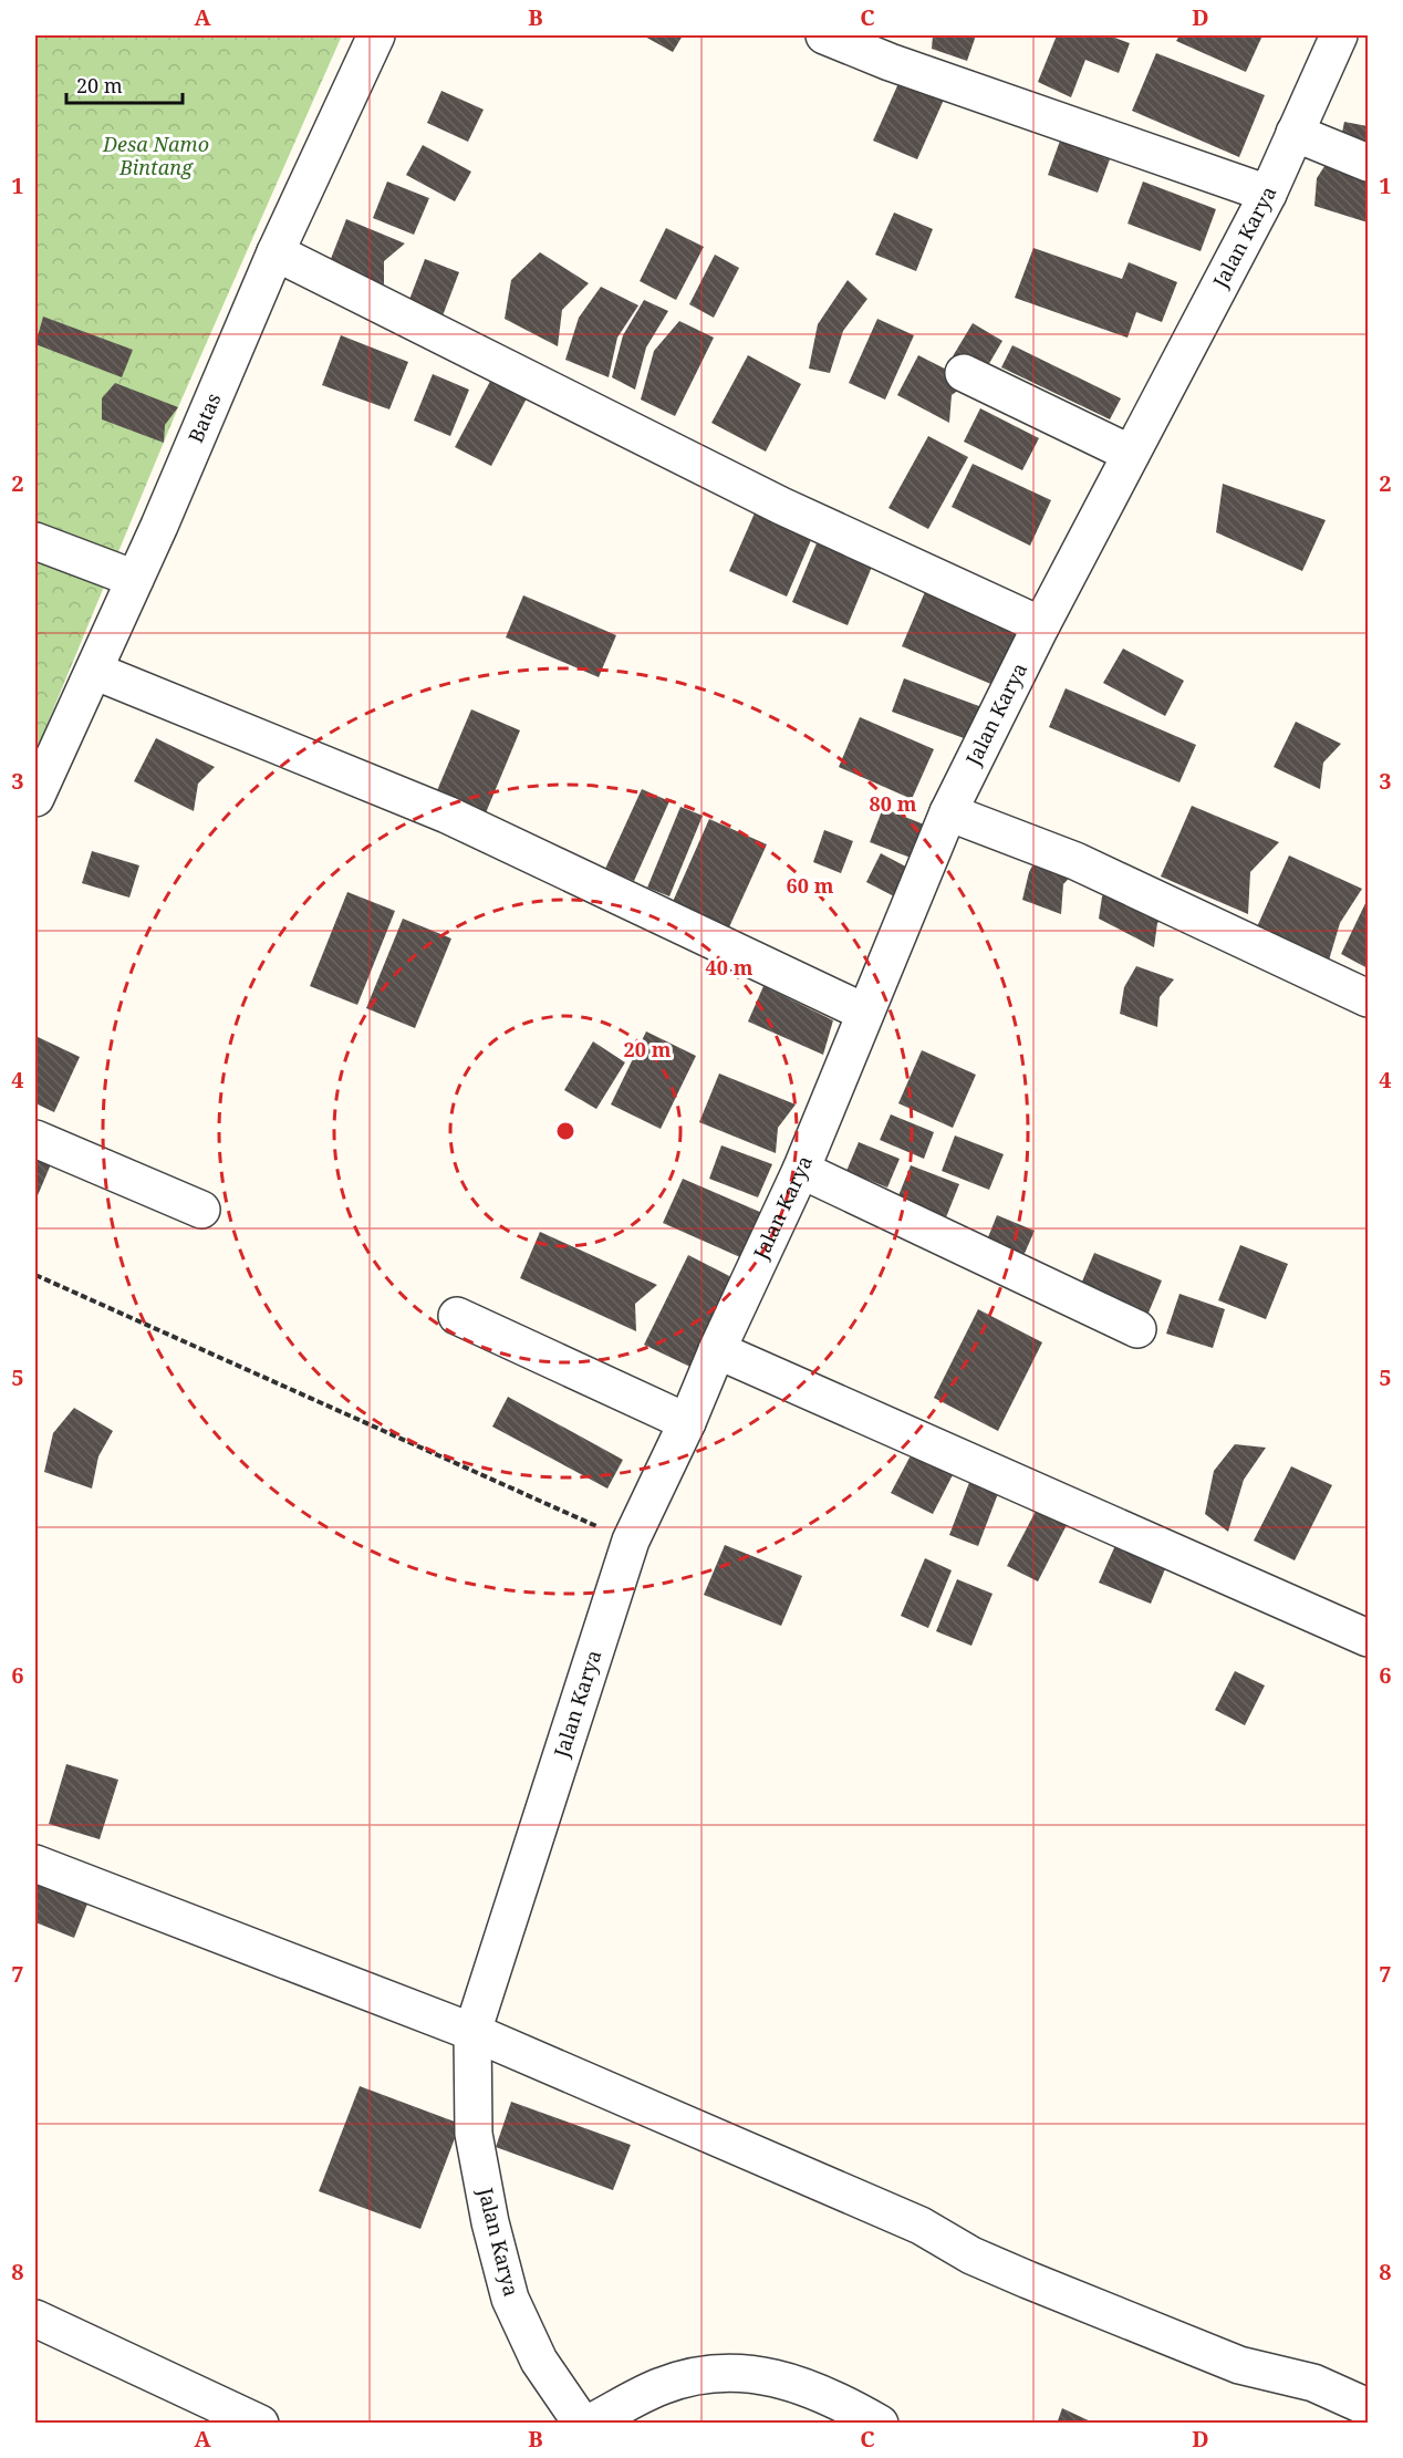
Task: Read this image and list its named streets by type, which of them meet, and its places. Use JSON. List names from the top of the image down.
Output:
{
  "streets": {
    "street": ["Jalan Karya", "Batas"]
  },
  "parks": ["Desa Namo Bintang"],
  "scale_bar": "20 m",
  "grid": {
    "columns": [
      "A",
      "B",
      "C",
      "D"
    ],
    "rows": [
      "1",
      "2",
      "3",
      "4",
      "5",
      "6",
      "7",
      "8"
    ]
  },
  "rings": [
    "80 m",
    "60 m",
    "40 m",
    "20 m"
  ]
}
